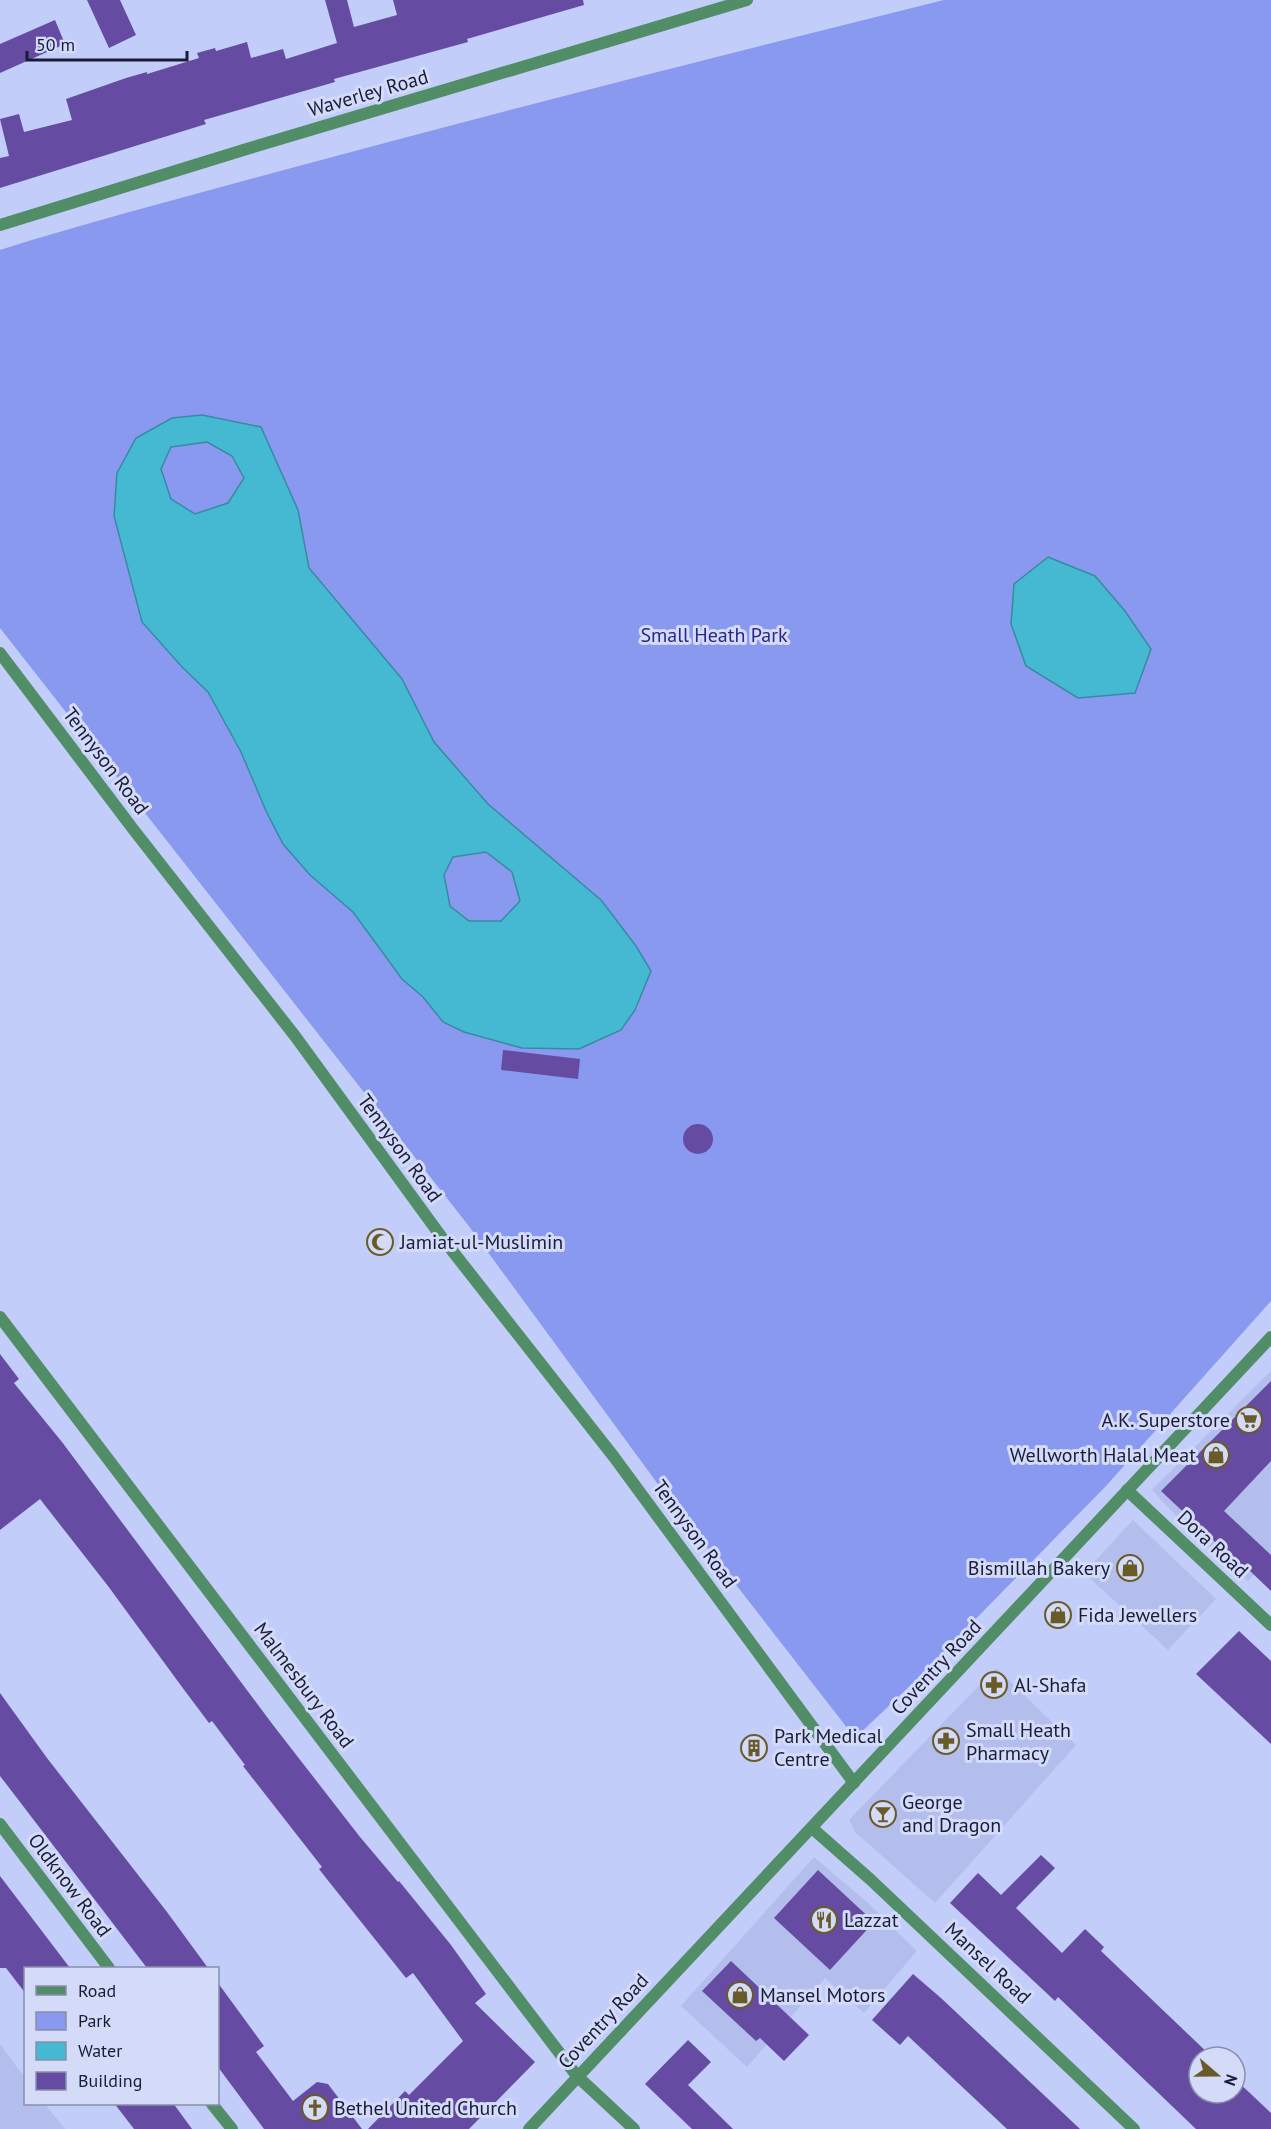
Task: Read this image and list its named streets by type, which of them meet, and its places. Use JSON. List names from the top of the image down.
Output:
{
  "streets": {
    "street": [
      "Waverley Road",
      "Tennyson Road",
      "Dora Road",
      "Coventry Road",
      "Malmesbury Road",
      "Oldknow Road",
      "Mansel Road"
    ]
  },
  "crossings": [
    ["Tennyson Road", "Coventry Road"],
    ["Dora Road", "Coventry Road"],
    ["Coventry Road", "Malmesbury Road"],
    ["Coventry Road", "Mansel Road"]
  ],
  "parks": ["Small Heath Park"],
  "places": {
    "mosque": ["Jamiat-ul-Muslimin"],
    "supermarket": ["A.K. Superstore"],
    "shop": [
      "Wellworth Halal Meat",
      "Bismillah Bakery",
      "Fida Jewellers",
      "Mansel Motors"
    ],
    "pharmacy": ["Al-Shafa", "Small Heath Pharmacy"],
    "building": ["Park Medical Centre"],
    "bar": ["George and Dragon"],
    "restaurant": ["Lazzat"],
    "church": ["Bethel United Church"]
  },
  "legend": [
    "Road",
    "Park",
    "Water",
    "Building"
  ],
  "scale_bar": "50 m",
  "north": "right"
}
